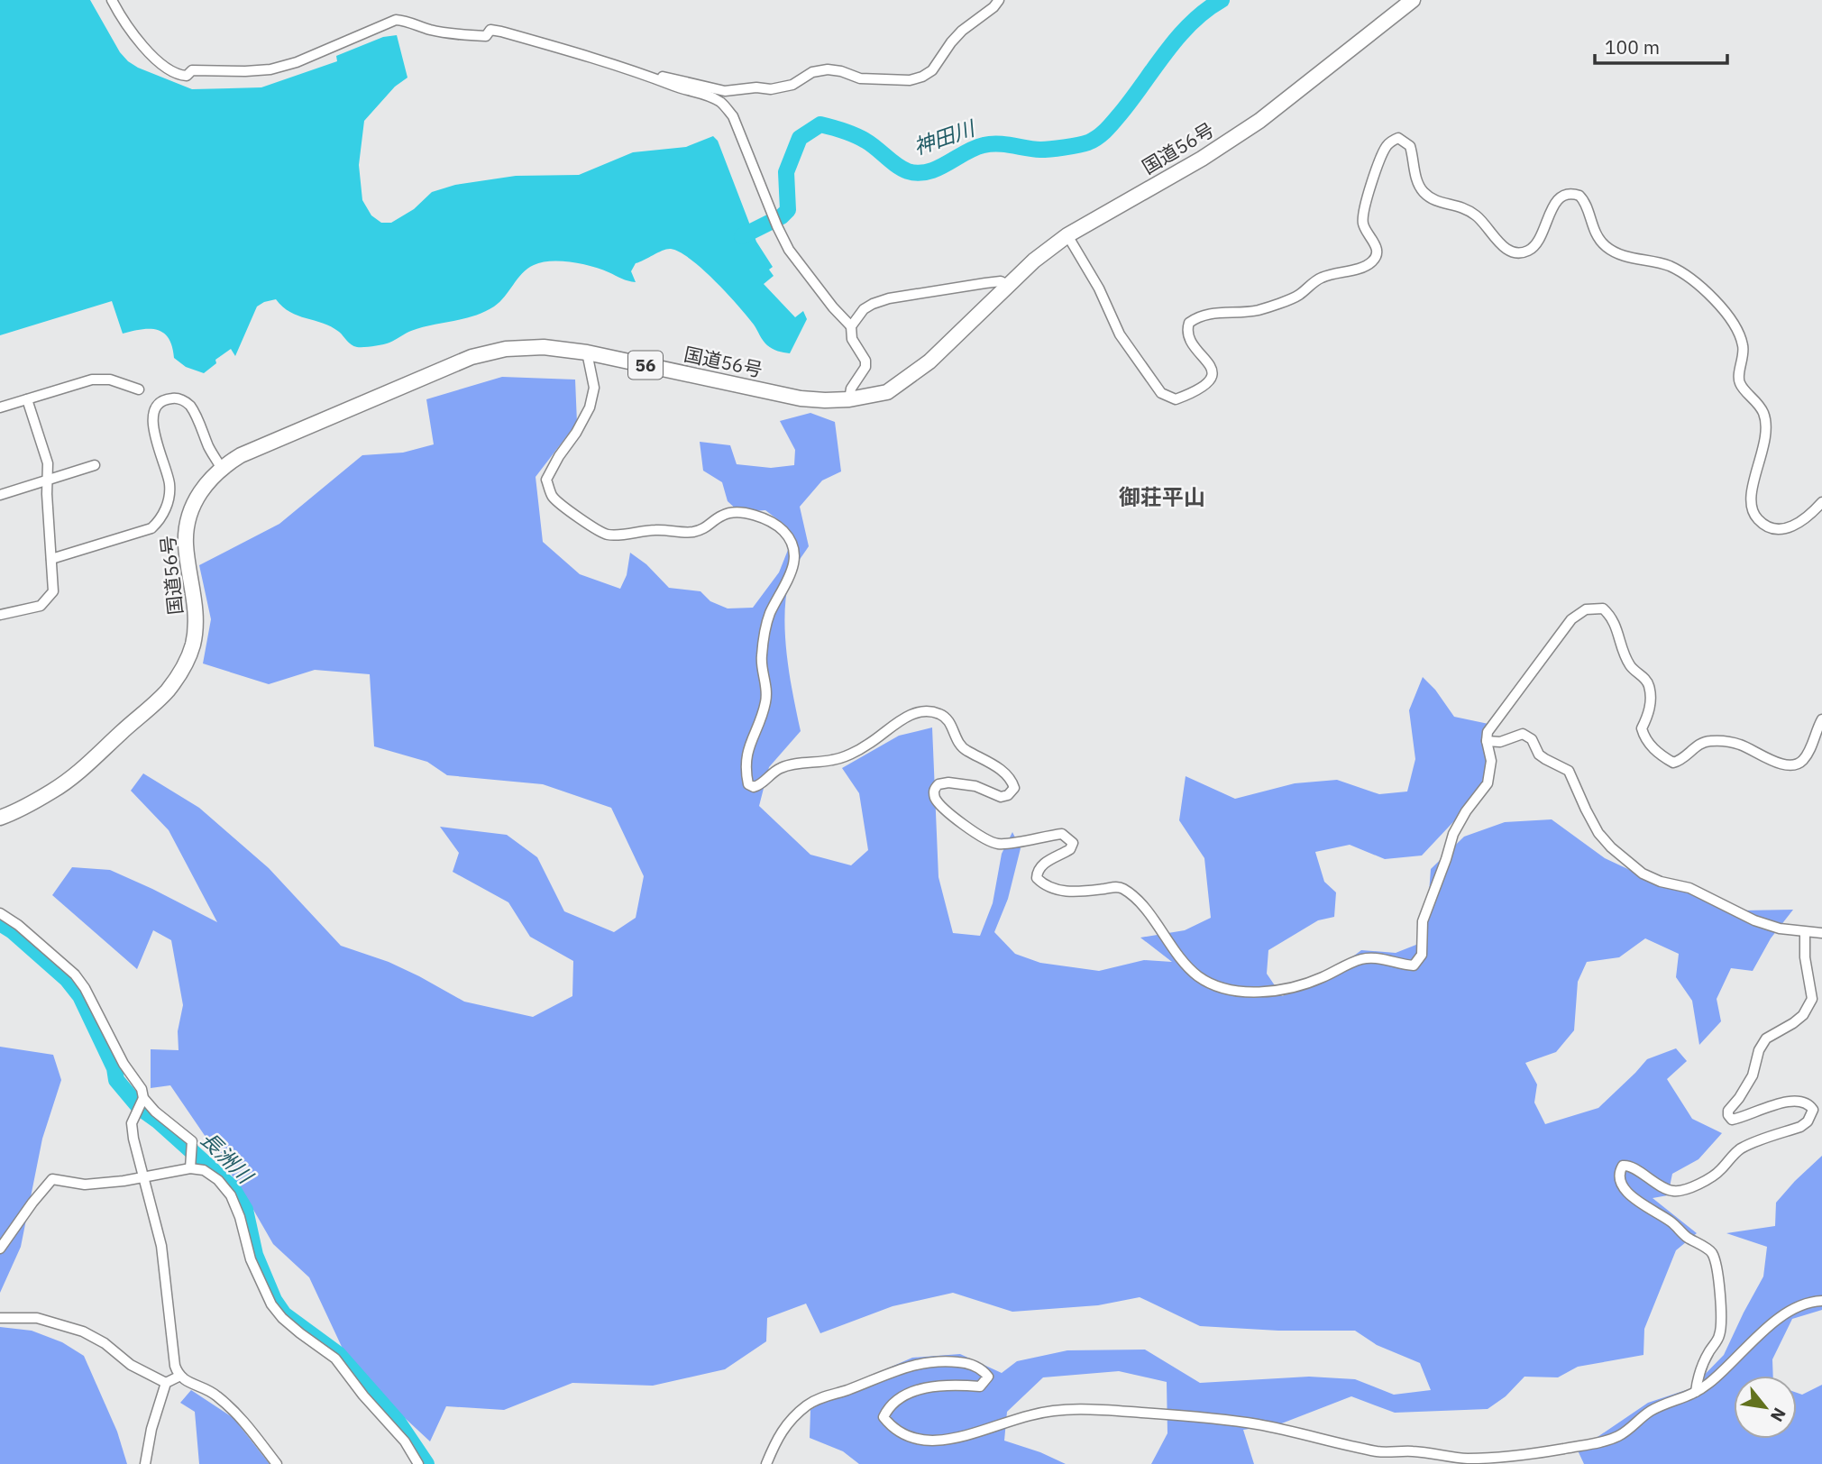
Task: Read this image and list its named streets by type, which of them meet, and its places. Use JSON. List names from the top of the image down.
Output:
{
  "streets": {
    "highway": ["国道56号", "56"]
  },
  "districts": ["御荘平山"],
  "water": ["神田川", "長洲川"],
  "scale_bar": "100 m",
  "north": "bottom right"
}
